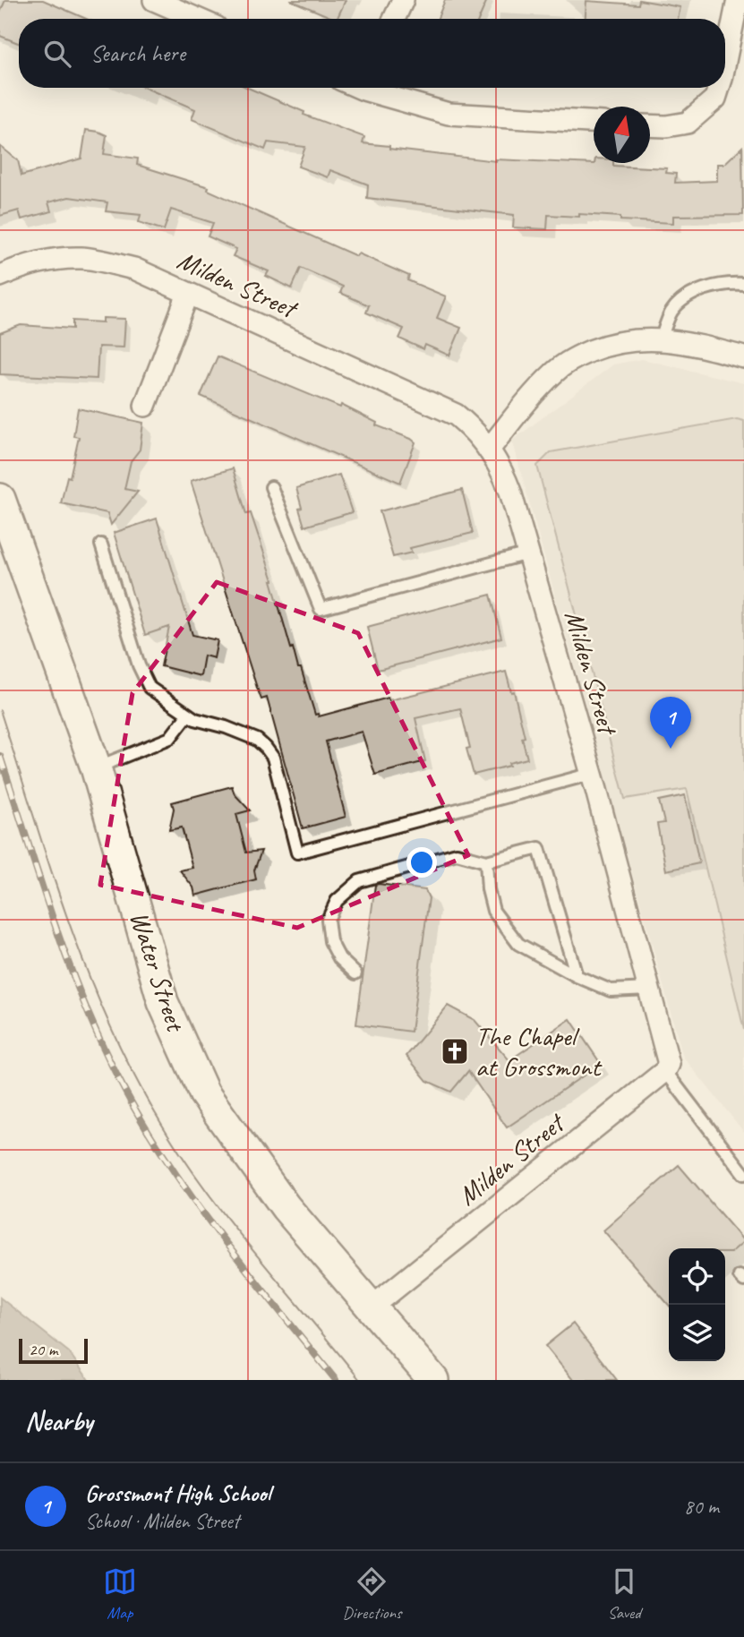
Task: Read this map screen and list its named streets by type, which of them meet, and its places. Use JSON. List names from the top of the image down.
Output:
{
  "streets": {
    "street": ["Milden Street", "Water Street"]
  },
  "crossings": [
    ["Milden Street", "Water Street"]
  ],
  "places": {
    "church": ["The Chapel at Grossmont"]
  },
  "scale_bar": "20 m",
  "north": "top",
  "page": {
    "search": "Search here",
    "pins": "1",
    "scale": "20 m",
    "heading": "Nearby",
    "list": [
      {
        "mark": "1",
        "name": "Grossmont High School",
        "note": "School · Milden Street",
        "value": "80 m"
      }
    ],
    "nav": ["Map", "Directions", "Saved"]
  }
}
